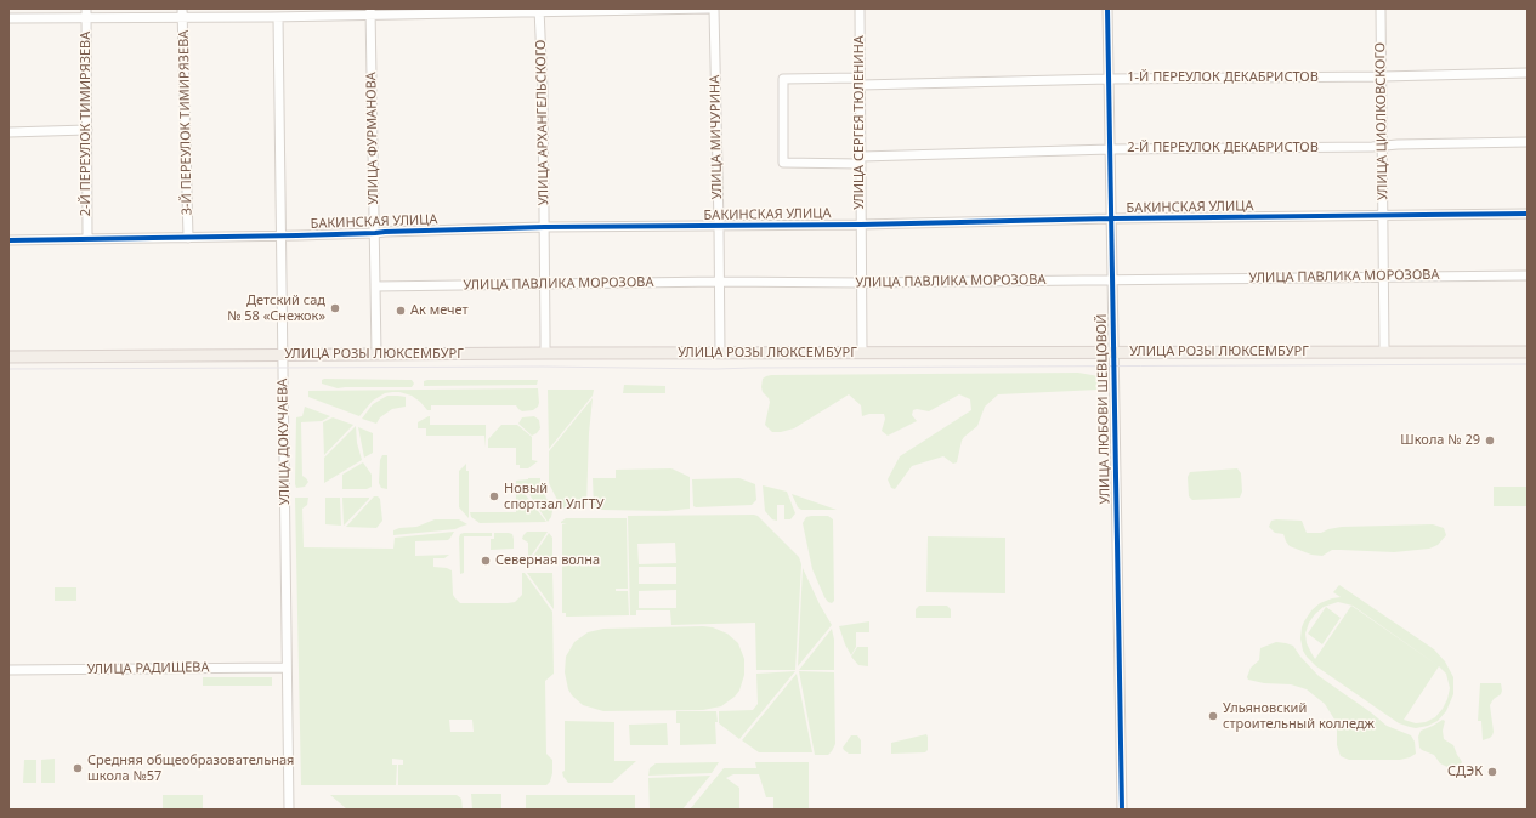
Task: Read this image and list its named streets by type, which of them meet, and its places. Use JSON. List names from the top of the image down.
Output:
{
  "streets": {
    "main road": ["УЛИЦА РОЗЫ ЛЮКСЕМБУРГ"],
    "street": [
      "1-Й ПЕРЕУЛОК ДЕКАБРИСТОВ",
      "УЛИЦА ЦИОЛКОВСКОГО",
      "3-Й ПЕРЕУЛОК ТИМИРЯЗЕВА",
      "УЛИЦА АРХАНГЕЛЬСКОГО",
      "УЛИЦА СЕРГЕЯ ТЮЛЕНИНА",
      "2-Й ПЕРЕУЛОК ТИМИРЯЗЕВА",
      "УЛИЦА МИЧУРИНА",
      "УЛИЦА ФУРМАНОВА",
      "2-Й ПЕРЕУЛОК ДЕКАБРИСТОВ",
      "БАКИНСКАЯ УЛИЦА",
      "УЛИЦА ПАВЛИКА МОРОЗОВА",
      "УЛИЦА ЛЮБОВИ ШЕВЦОВОЙ",
      "УЛИЦА ДОКУЧАЕВА",
      "УЛИЦА РАДИЩЕВА"
    ]
  },
  "crossings": [
    ["1-Й ПЕРЕУЛОК ДЕКАБРИСТОВ", "УЛИЦА ЦИОЛКОВСКОГО"],
    ["1-Й ПЕРЕУЛОК ДЕКАБРИСТОВ", "УЛИЦА СЕРГЕЯ ТЮЛЕНИНА"],
    ["1-Й ПЕРЕУЛОК ДЕКАБРИСТОВ", "2-Й ПЕРЕУЛОК ДЕКАБРИСТОВ"],
    ["1-Й ПЕРЕУЛОК ДЕКАБРИСТОВ", "УЛИЦА ЛЮБОВИ ШЕВЦОВОЙ"],
    ["УЛИЦА ЦИОЛКОВСКОГО", "2-Й ПЕРЕУЛОК ДЕКАБРИСТОВ"],
    ["УЛИЦА ЦИОЛКОВСКОГО", "БАКИНСКАЯ УЛИЦА"],
    ["УЛИЦА ЦИОЛКОВСКОГО", "УЛИЦА ПАВЛИКА МОРОЗОВА"],
    ["УЛИЦА ЦИОЛКОВСКОГО", "УЛИЦА РОЗЫ ЛЮКСЕМБУРГ"],
    ["3-Й ПЕРЕУЛОК ТИМИРЯЗЕВА", "БАКИНСКАЯ УЛИЦА"],
    ["УЛИЦА АРХАНГЕЛЬСКОГО", "БАКИНСКАЯ УЛИЦА"],
    ["УЛИЦА АРХАНГЕЛЬСКОГО", "УЛИЦА ПАВЛИКА МОРОЗОВА"],
    ["УЛИЦА АРХАНГЕЛЬСКОГО", "УЛИЦА РОЗЫ ЛЮКСЕМБУРГ"],
    ["УЛИЦА СЕРГЕЯ ТЮЛЕНИНА", "2-Й ПЕРЕУЛОК ДЕКАБРИСТОВ"],
    ["УЛИЦА СЕРГЕЯ ТЮЛЕНИНА", "БАКИНСКАЯ УЛИЦА"],
    ["УЛИЦА СЕРГЕЯ ТЮЛЕНИНА", "УЛИЦА ПАВЛИКА МОРОЗОВА"],
    ["УЛИЦА СЕРГЕЯ ТЮЛЕНИНА", "УЛИЦА РОЗЫ ЛЮКСЕМБУРГ"],
    ["2-Й ПЕРЕУЛОК ТИМИРЯЗЕВА", "БАКИНСКАЯ УЛИЦА"],
    ["УЛИЦА МИЧУРИНА", "БАКИНСКАЯ УЛИЦА"],
    ["УЛИЦА МИЧУРИНА", "УЛИЦА ПАВЛИКА МОРОЗОВА"],
    ["УЛИЦА МИЧУРИНА", "УЛИЦА РОЗЫ ЛЮКСЕМБУРГ"],
    ["УЛИЦА ФУРМАНОВА", "БАКИНСКАЯ УЛИЦА"],
    ["УЛИЦА ФУРМАНОВА", "УЛИЦА ПАВЛИКА МОРОЗОВА"],
    ["УЛИЦА ФУРМАНОВА", "УЛИЦА РОЗЫ ЛЮКСЕМБУРГ"],
    ["2-Й ПЕРЕУЛОК ДЕКАБРИСТОВ", "УЛИЦА ЛЮБОВИ ШЕВЦОВОЙ"],
    ["БАКИНСКАЯ УЛИЦА", "УЛИЦА ЛЮБОВИ ШЕВЦОВОЙ"],
    ["БАКИНСКАЯ УЛИЦА", "УЛИЦА ДОКУЧАЕВА"],
    ["УЛИЦА ПАВЛИКА МОРОЗОВА", "УЛИЦА ЛЮБОВИ ШЕВЦОВОЙ"],
    ["УЛИЦА РОЗЫ ЛЮКСЕМБУРГ", "УЛИЦА ЛЮБОВИ ШЕВЦОВОЙ"],
    ["УЛИЦА РОЗЫ ЛЮКСЕМБУРГ", "УЛИЦА ДОКУЧАЕВА"],
    ["УЛИЦА ДОКУЧАЕВА", "УЛИЦА РАДИЩЕВА"]
  ],
  "places": [
    "Детский сад № 58 «Снежок»",
    "Ак мечет",
    "Школа № 29",
    "Новый спортзал УлГТУ",
    "Северная волна",
    "Ульяновский строительный колледж",
    "Средняя общеобразовательная школа №57",
    "СДЭК"
  ]
}
